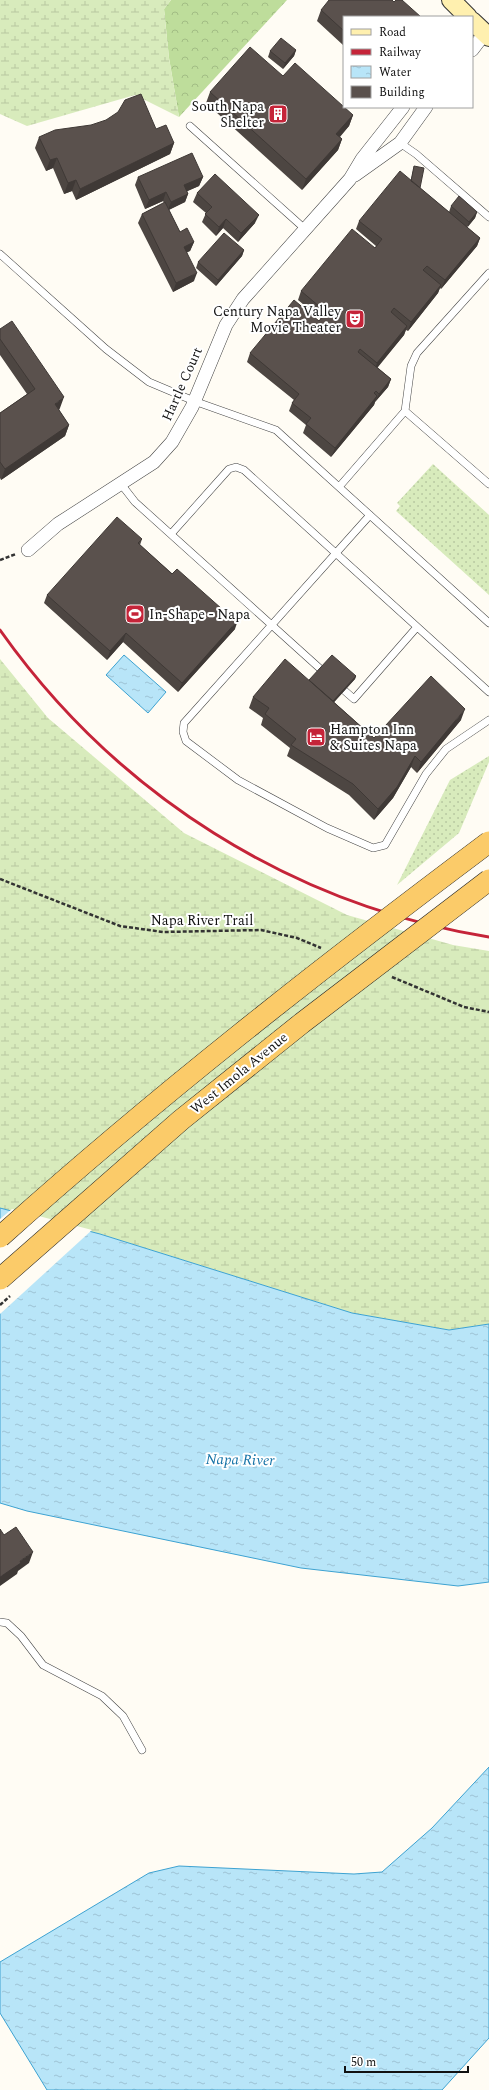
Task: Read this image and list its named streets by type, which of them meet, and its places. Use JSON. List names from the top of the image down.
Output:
{
  "streets": {
    "main road": ["West Imola Avenue"],
    "street": ["Hartle Court"],
    "path": ["Napa River Trail"]
  },
  "water": ["Napa River"],
  "places": {
    "building": ["South Napa Shelter"],
    "theatre": ["Century Napa Valley Movie Theater"],
    "sports": ["In-Shape - Napa"],
    "hotel": ["Hampton Inn & Suites Napa"]
  },
  "legend": [
    "Road",
    "Railway",
    "Water",
    "Building"
  ],
  "scale_bar": "50 m"
}
